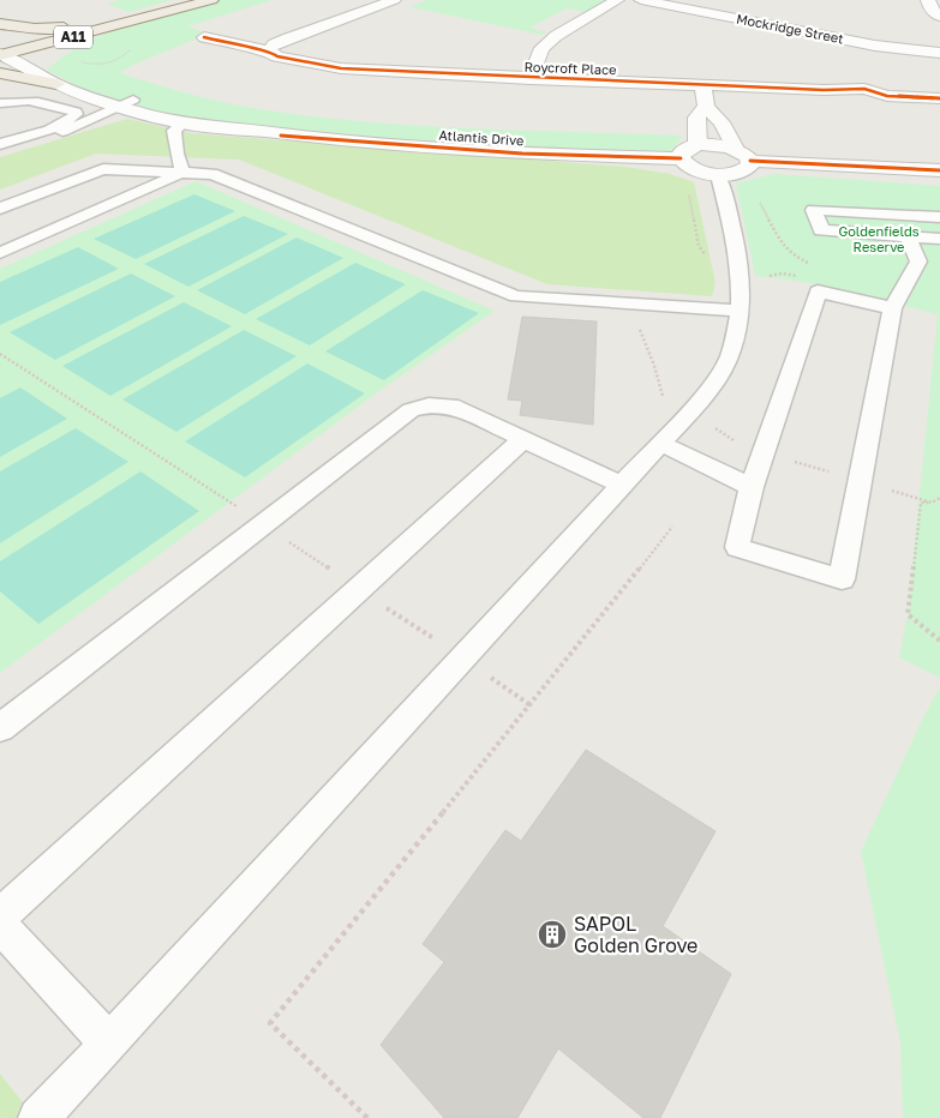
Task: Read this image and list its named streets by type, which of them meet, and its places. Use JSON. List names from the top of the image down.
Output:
{
  "streets": {
    "main road": ["A11"],
    "street": ["Mockridge Street", "Roycroft Place", "Atlantis Drive"]
  },
  "crossings": [
    ["A11", "Atlantis Drive"]
  ],
  "parks": ["Goldenfields Reserve"],
  "places": {
    "building": ["SAPOL Golden Grove"]
  }
}
